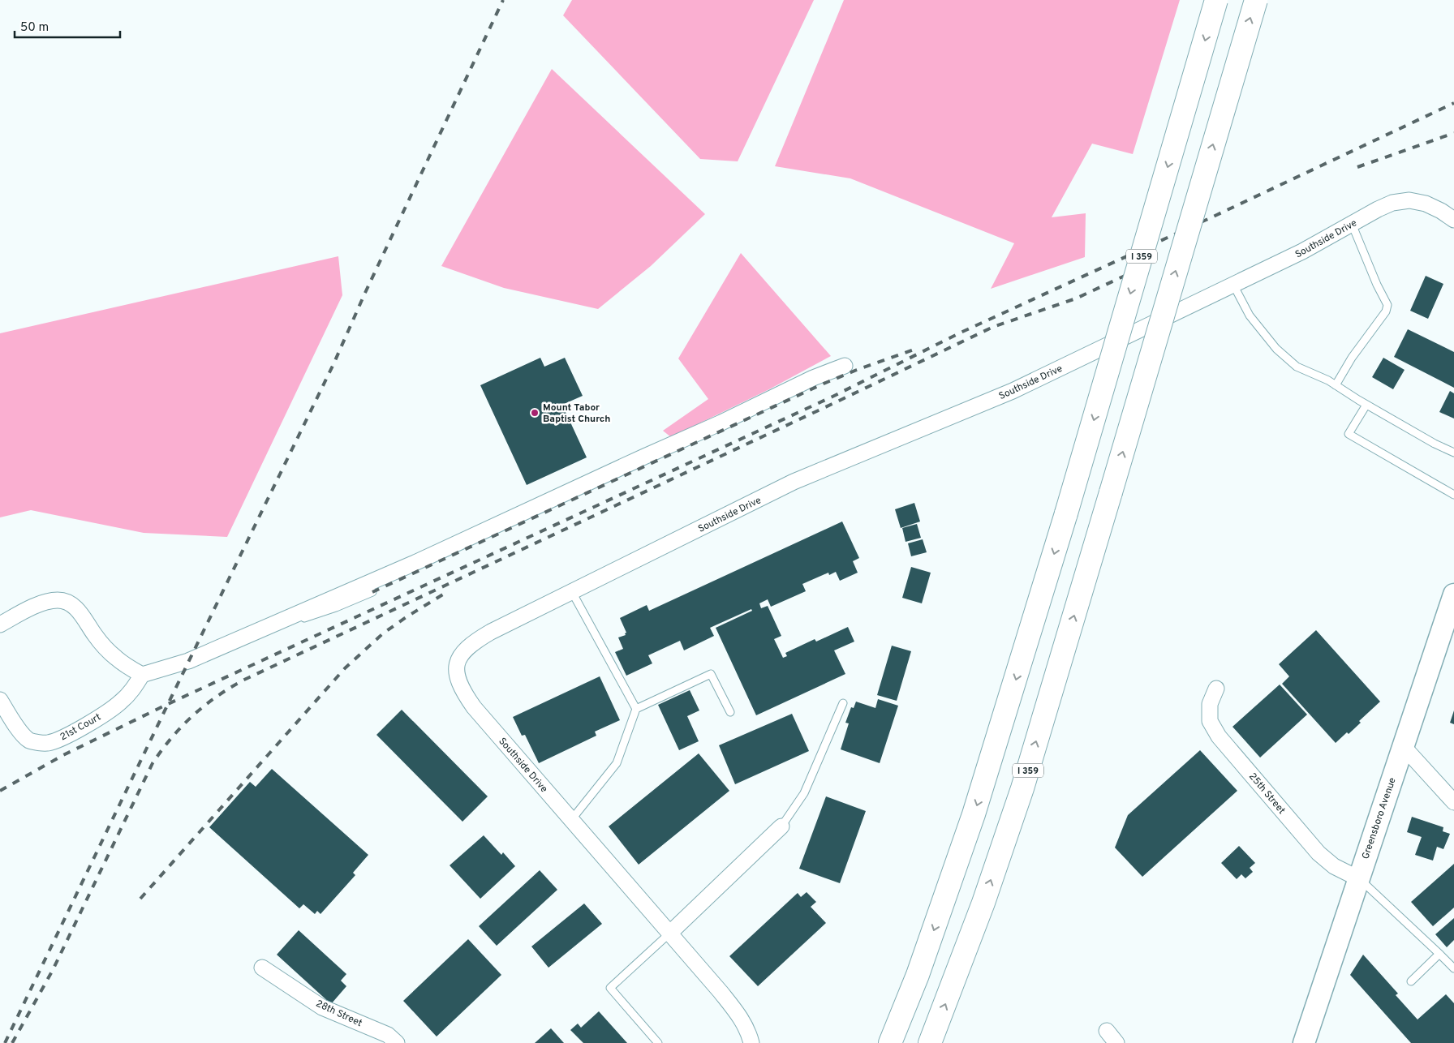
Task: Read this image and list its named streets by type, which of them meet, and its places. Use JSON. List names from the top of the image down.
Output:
{
  "streets": {
    "highway": ["I 359"],
    "main road": ["Greensboro Avenue"],
    "street": [
      "Southside Drive",
      "21st Court",
      "25th Street",
      "28th Street"
    ]
  },
  "crossings": [
    ["25th Street", "Greensboro Avenue"]
  ],
  "places": ["Mount Tabor Baptist Church"],
  "scale_bar": "50 m"
}
